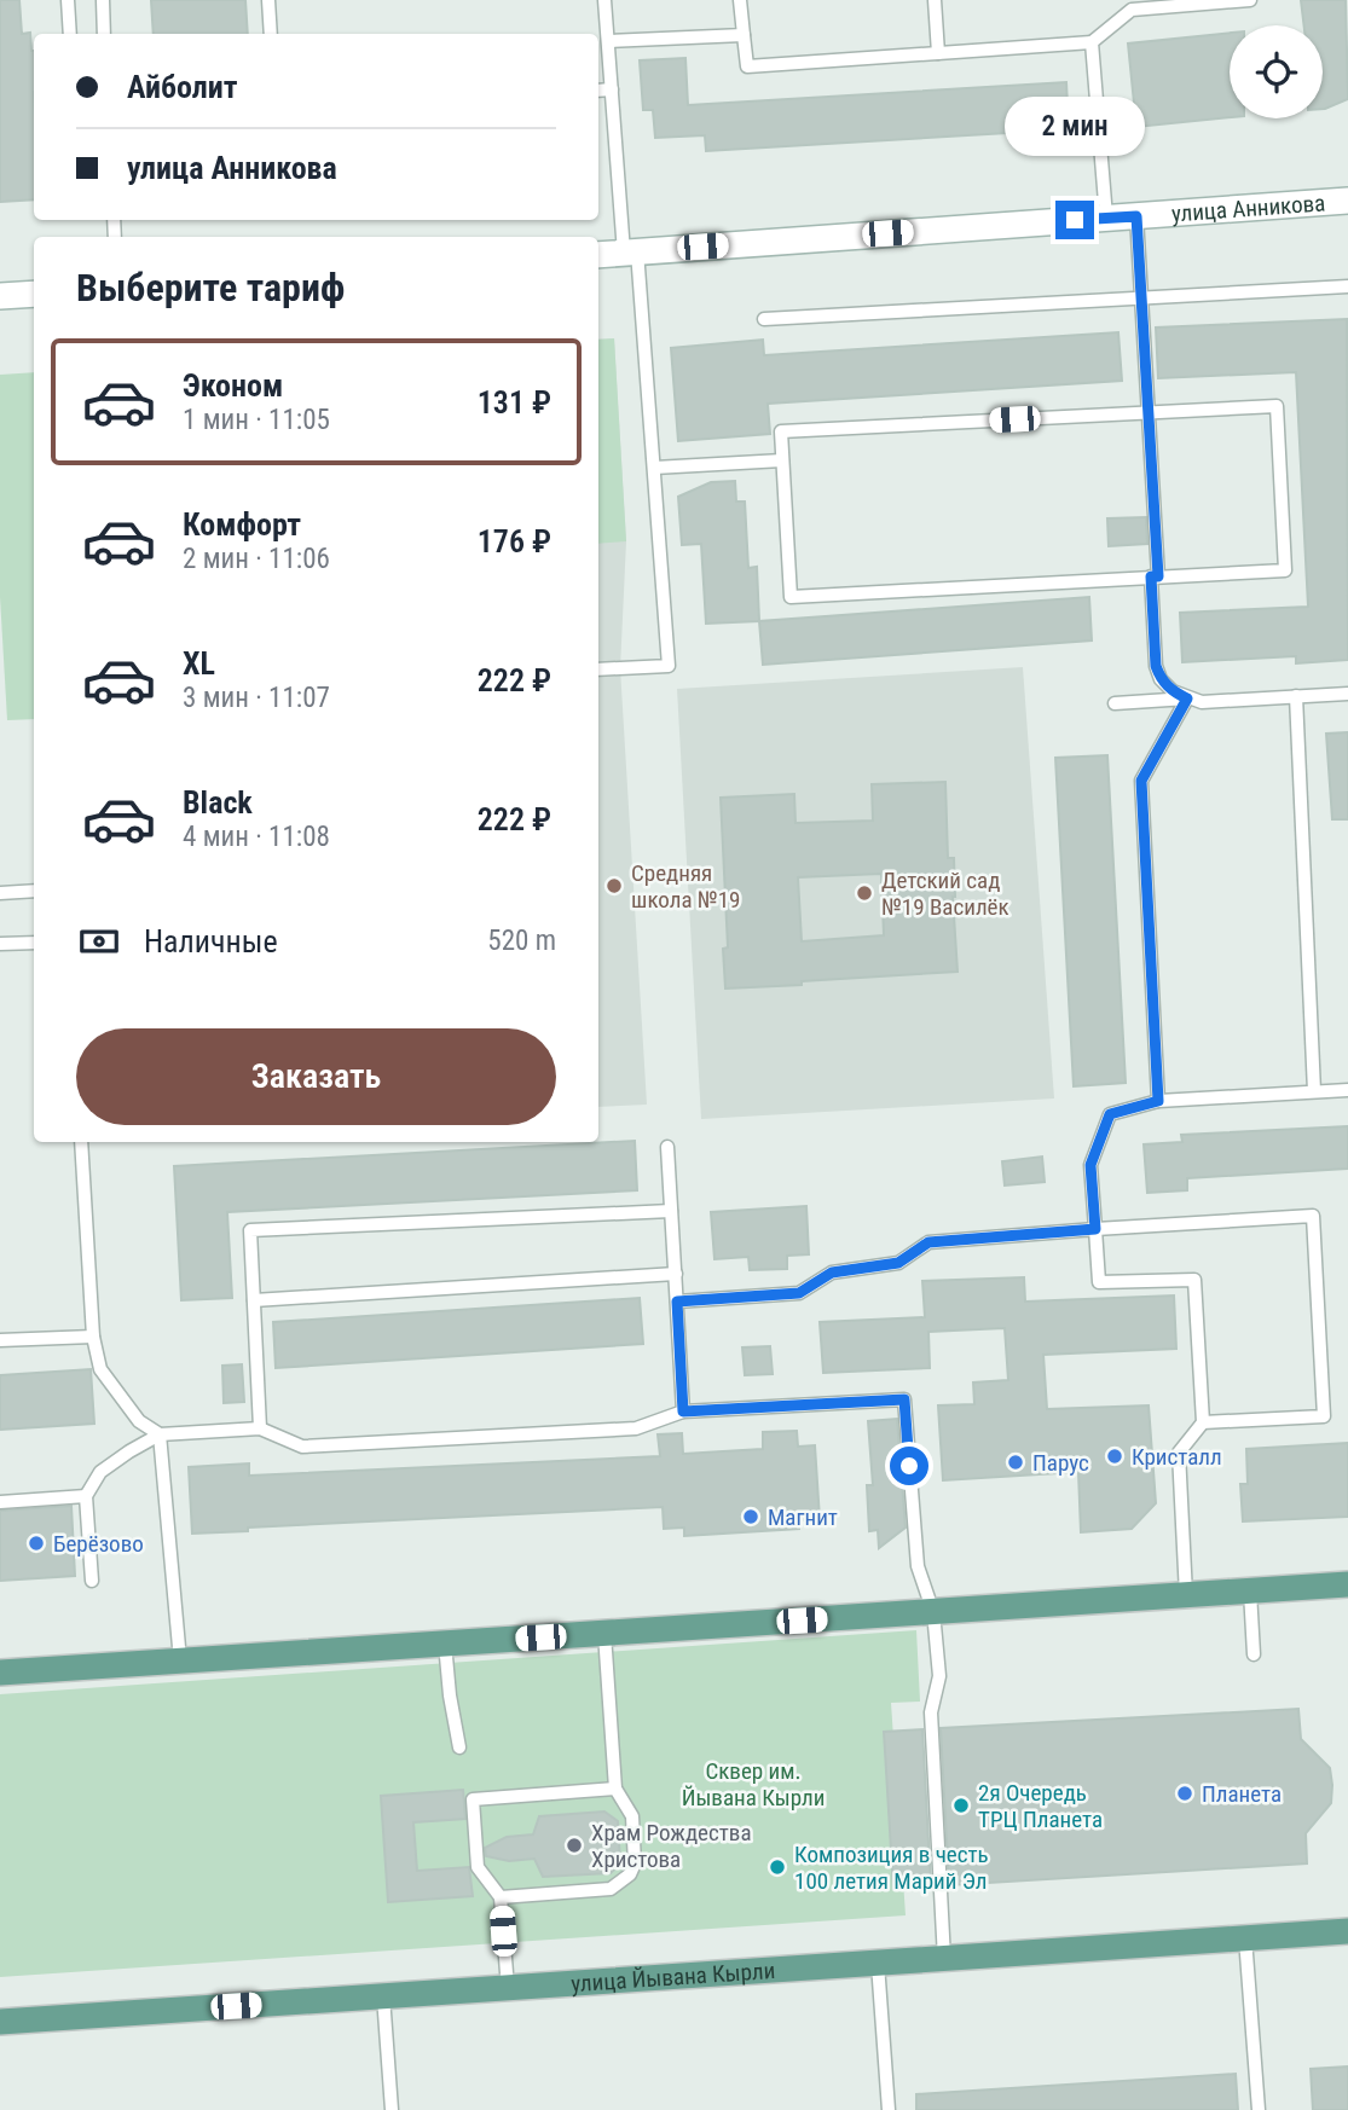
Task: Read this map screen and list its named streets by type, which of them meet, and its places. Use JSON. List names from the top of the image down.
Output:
{
  "streets": {
    "main road": ["улица Йывана Кырли"],
    "street": ["улица Анникова"]
  },
  "parks": ["Сквер им. Йывана Кырли"],
  "places": [
    "Средняя школа №19",
    "Детский сад №19 Василёк",
    "Кристалл",
    "Парус",
    "Магнит",
    "Берёзово",
    "Планета",
    "2я Очередь ТРЦ Планета",
    "Храм Рождества Христова",
    "Композиция в честь 100 летия Марий Эл"
  ],
  "page": {
    "banner": ["Айболит", "улица Анникова"],
    "bubble": "2 мин",
    "heading": "Выберите тариф",
    "list": [
      {
        "name": "Эконом",
        "note": "1 мин · 11:05",
        "value": "131 ₽"
      },
      {
        "name": "Комфорт",
        "note": "2 мин · 11:06",
        "value": "176 ₽"
      },
      {
        "name": "XL",
        "note": "3 мин · 11:07",
        "value": "222 ₽"
      },
      {
        "name": "Black",
        "note": "4 мин · 11:08",
        "value": "222 ₽"
      }
    ],
    "pay": ["Наличные", "520 m"],
    "buttons": "Заказать"
  }
}
